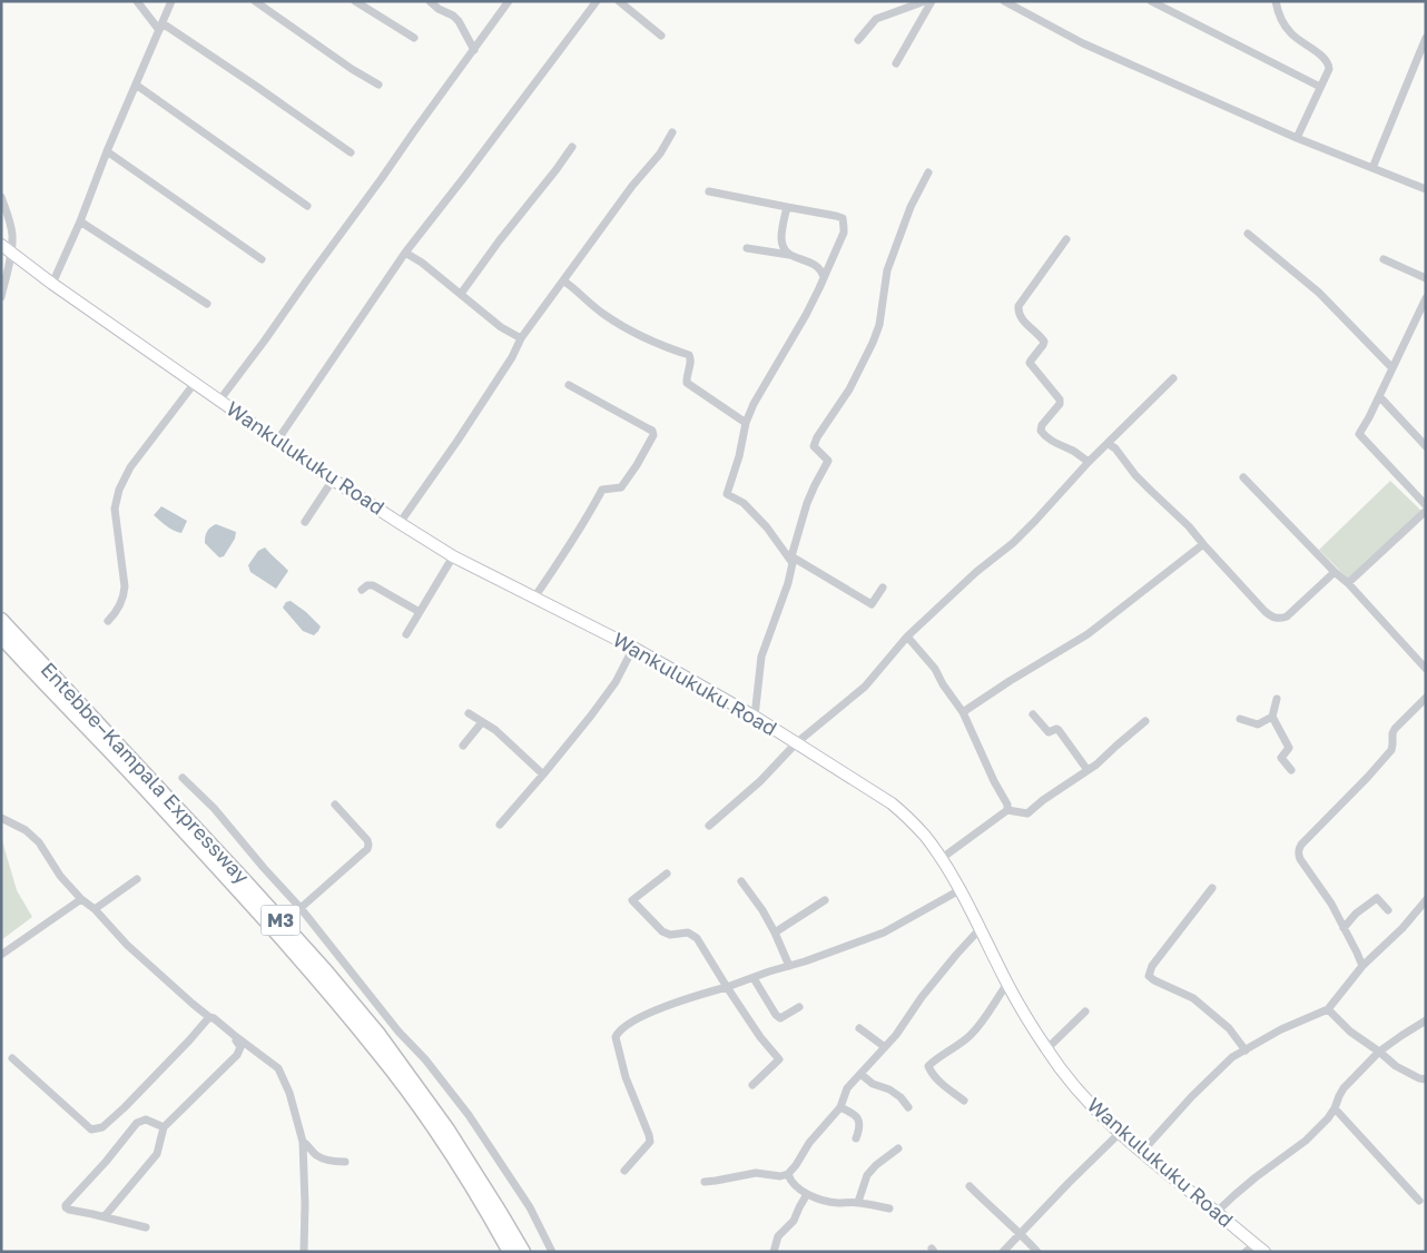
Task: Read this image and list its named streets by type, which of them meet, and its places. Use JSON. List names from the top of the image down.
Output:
{
  "streets": {
    "highway": ["Entebbe–Kampala Expressway", "M3"],
    "main road": ["Wankulukuku Road"]
  }
}
